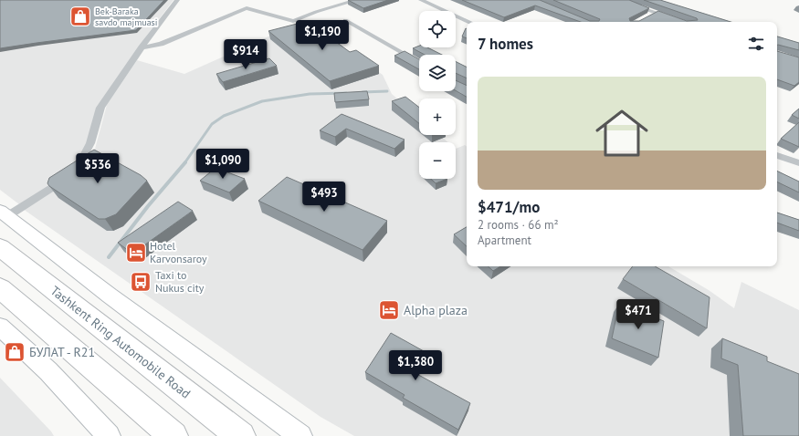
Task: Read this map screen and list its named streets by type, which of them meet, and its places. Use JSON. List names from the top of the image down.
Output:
{
  "streets": {
    "highway": ["Tashkent Ring Automobile Road"]
  },
  "places": {
    "shop": ["Bek-Baraka savdo majmuasi", "БУЛАТ - R21"],
    "hotel": ["Hotel Karvonsaroy", "Alpha plaza"],
    "bus stop": ["Taxi to Nukus city"]
  },
  "page": {
    "map_buttons": ["+", "−"],
    "price": [
      "$1,190",
      "$914",
      "$1,090",
      "$536",
      "$493",
      "$471",
      "$1,380"
    ],
    "heading": "7 homes",
    "list": [
      {
        "name": "$471/mo",
        "note": "2 rooms · 66 m² · Apartment"
      }
    ]
  }
}
